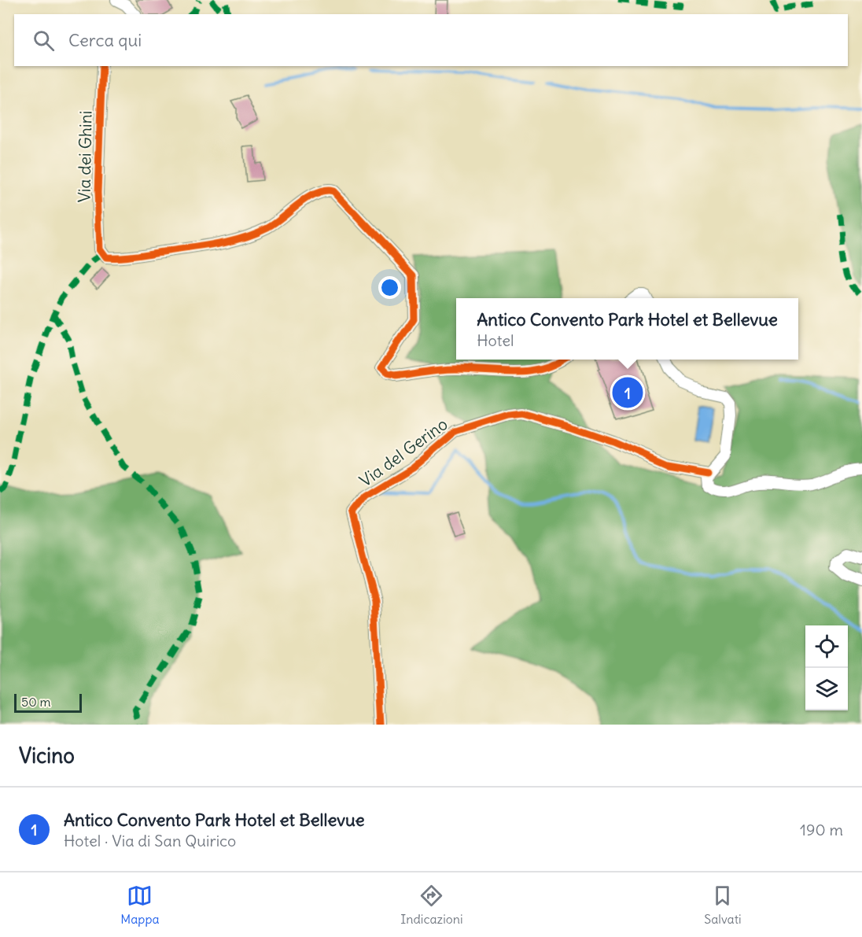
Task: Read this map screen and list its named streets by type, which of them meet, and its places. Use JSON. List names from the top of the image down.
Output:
{
  "streets": {
    "street": ["Via dei Ghini", "Via del Gerino"]
  },
  "scale_bar": "50 m",
  "page": {
    "search": "Cerca qui",
    "popup": ["Antico Convento Park Hotel et Bellevue", "Hotel"],
    "pins": "1",
    "scale": "50 m",
    "heading": "Vicino",
    "list": [
      {
        "mark": "1",
        "name": "Antico Convento Park Hotel et Bellevue",
        "note": "Hotel · Via di San Quirico",
        "value": "190 m"
      }
    ],
    "nav": ["Mappa", "Indicazioni", "Salvati"]
  }
}
